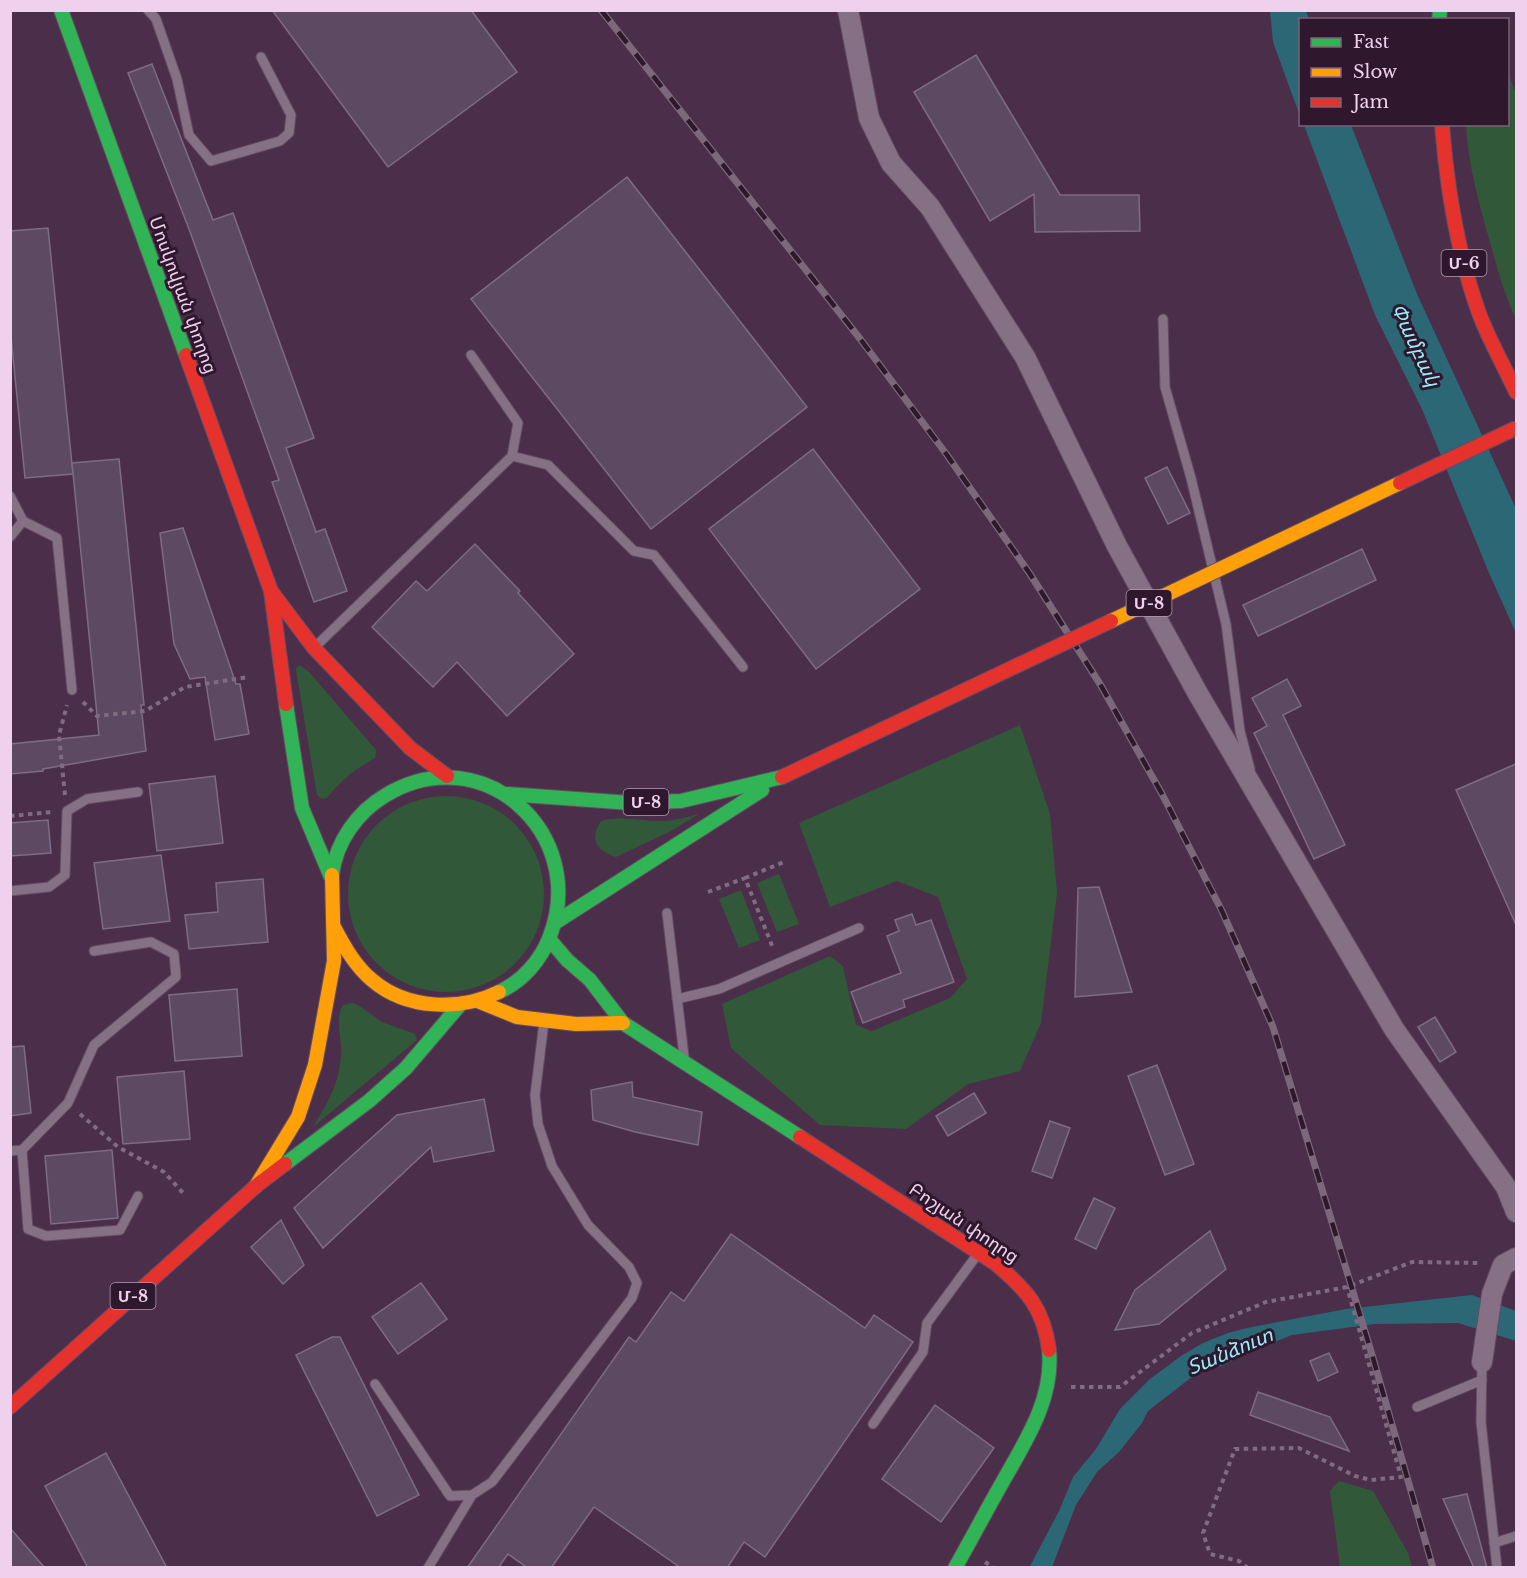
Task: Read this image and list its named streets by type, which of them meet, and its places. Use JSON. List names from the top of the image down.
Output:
{
  "streets": {
    "main road": [
      "Մ-6",
      "Մոսկովյան փողոց",
      "Մ-8",
      "Բոշյան փողոց"
    ]
  },
  "water": ["Փամբակ", "Տանձուտ"],
  "legend": ["Fast", "Slow", "Jam"]
}
